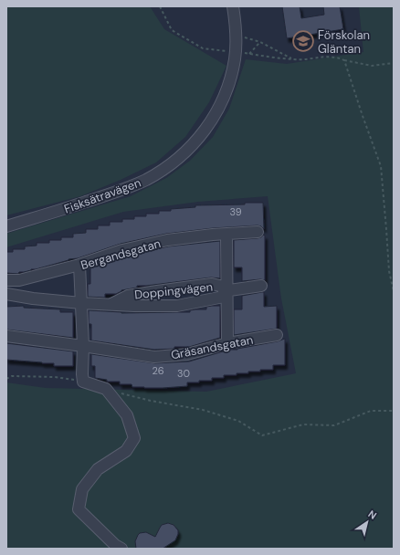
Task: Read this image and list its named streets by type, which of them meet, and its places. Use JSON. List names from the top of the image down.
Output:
{
  "streets": {
    "street": [
      "Fisksätravägen",
      "Bergandsgatan",
      "Doppingvägen",
      "Gräsandsgatan"
    ]
  },
  "places": {
    "school or university": ["Förskolan Gläntan"]
  },
  "house_numbers": ["39", "26", "30"],
  "north": "top right"
}
